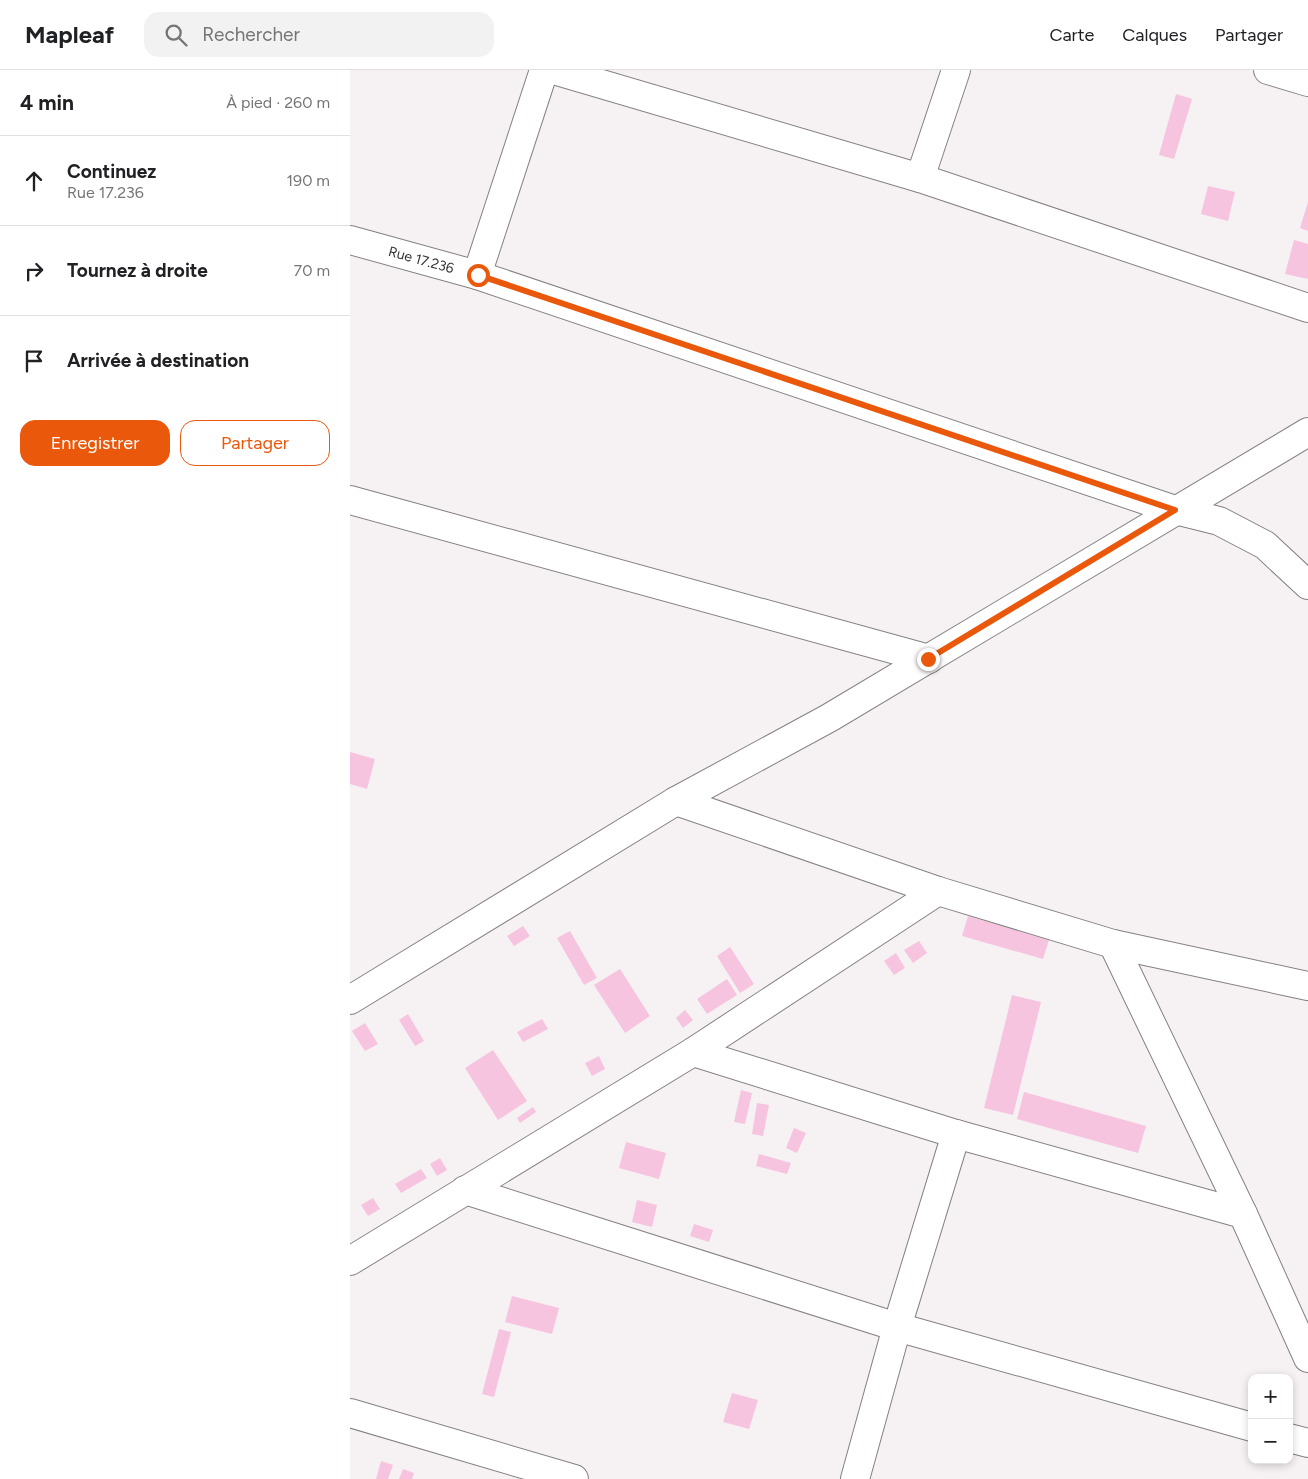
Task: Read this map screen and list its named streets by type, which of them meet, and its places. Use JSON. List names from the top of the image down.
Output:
{
  "streets": {
    "street": ["Rue 17.236"]
  },
  "page": {
    "header": "Mapleaf",
    "search": "Rechercher",
    "nav": ["Carte", "Calques", "Partager"],
    "heading": ["4 min", "À pied · 260 m"],
    "list": [
      ["Continuez", "Rue 17.236", "190 m"],
      ["Tournez à droite", "70 m"],
      "Arrivée à destination"
    ],
    "buttons": ["Enregistrer", "Partager"],
    "map_buttons": ["+", "−"]
  }
}
